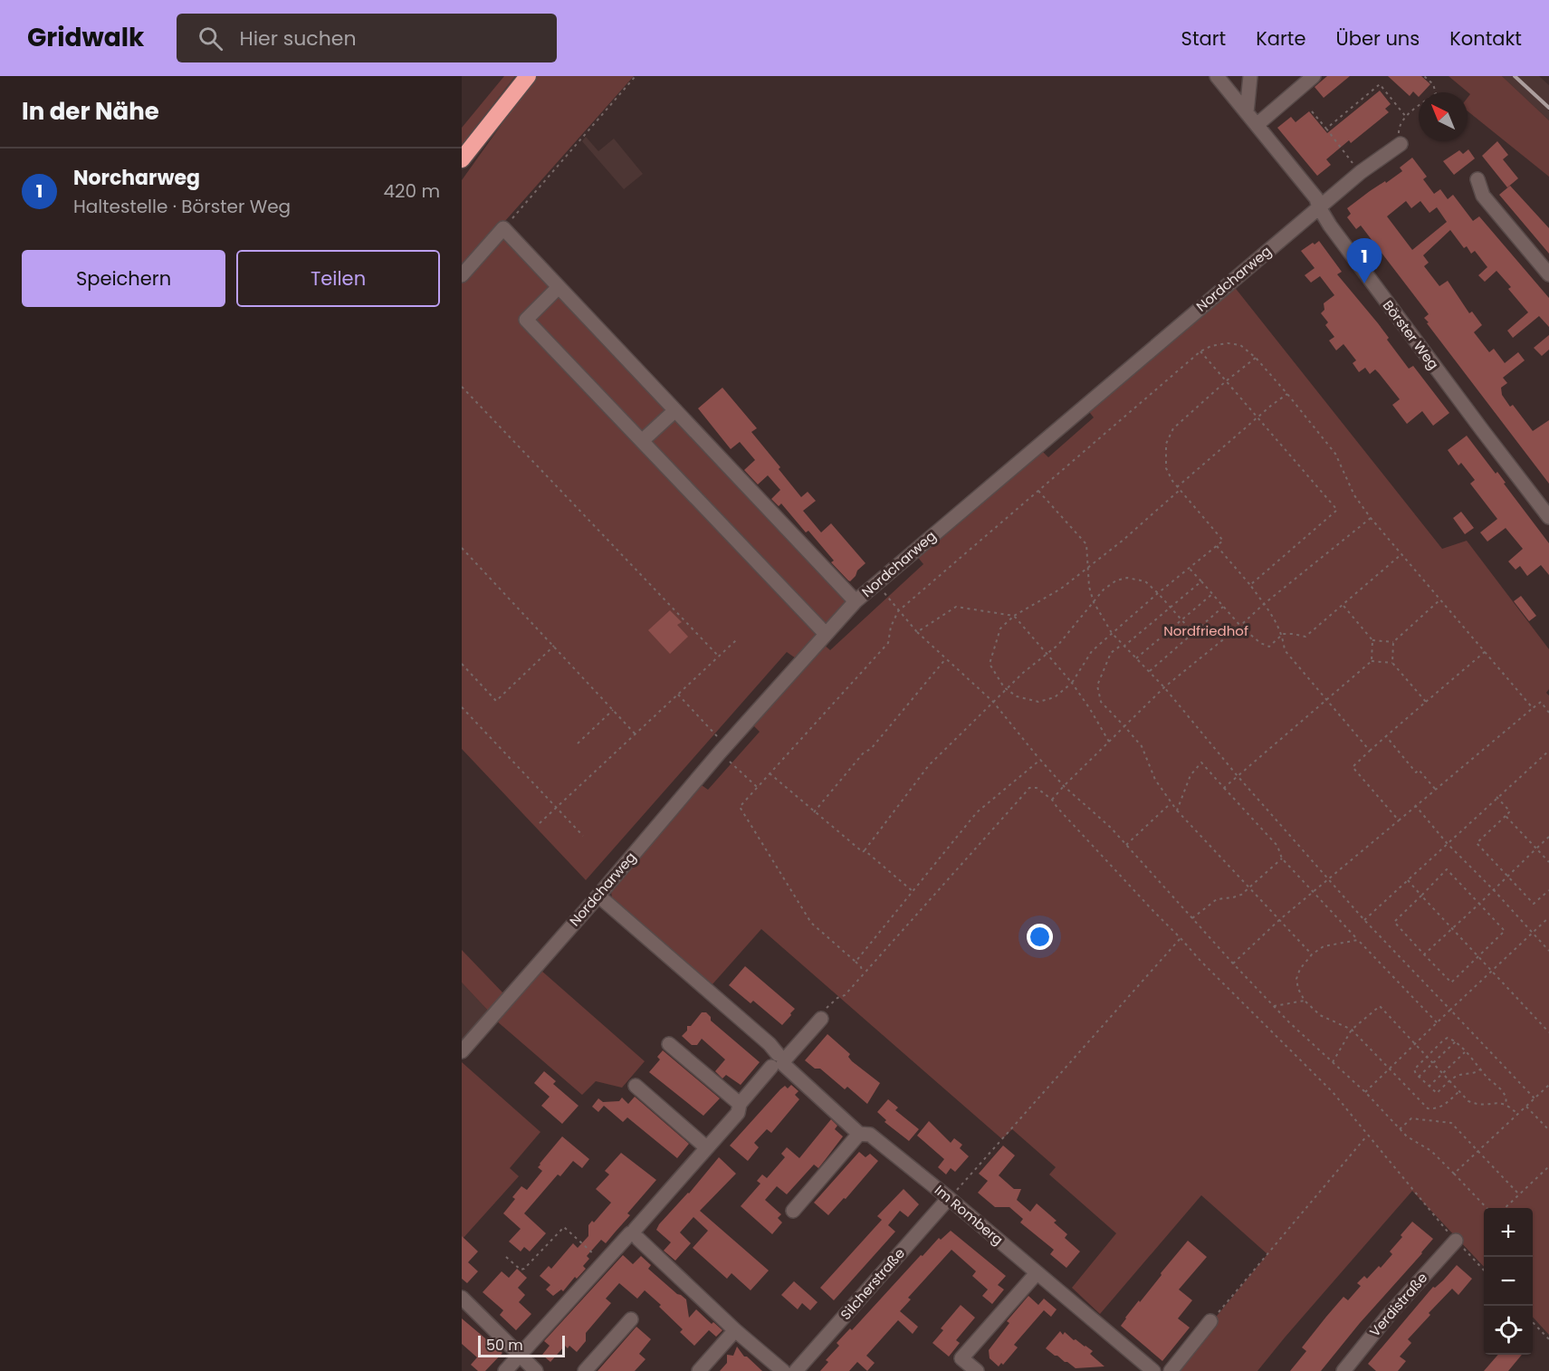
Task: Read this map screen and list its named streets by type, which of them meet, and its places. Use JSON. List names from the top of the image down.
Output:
{
  "streets": {
    "street": [
      "Nordcharweg",
      "Börster Weg",
      "Im Romberg",
      "Silcherstraße",
      "Verdistraße"
    ]
  },
  "crossings": [
    ["Nordcharweg", "Börster Weg"],
    ["Nordcharweg", "Im Romberg"],
    ["Im Romberg", "Silcherstraße"]
  ],
  "parks": ["Nordfriedhof"],
  "scale_bar": "50 m",
  "north": "top left",
  "page": {
    "header": "Gridwalk",
    "search": "Hier suchen",
    "nav": [
      "Start",
      "Karte",
      "Über uns",
      "Kontakt"
    ],
    "heading": "In der Nähe",
    "list": [
      {
        "mark": "1",
        "name": "Norcharweg",
        "note": "Haltestelle · Börster Weg",
        "value": "420 m"
      }
    ],
    "buttons": ["Speichern", "Teilen"],
    "pins": "1",
    "map_buttons": ["+", "−"],
    "scale": "50 m"
  }
}
